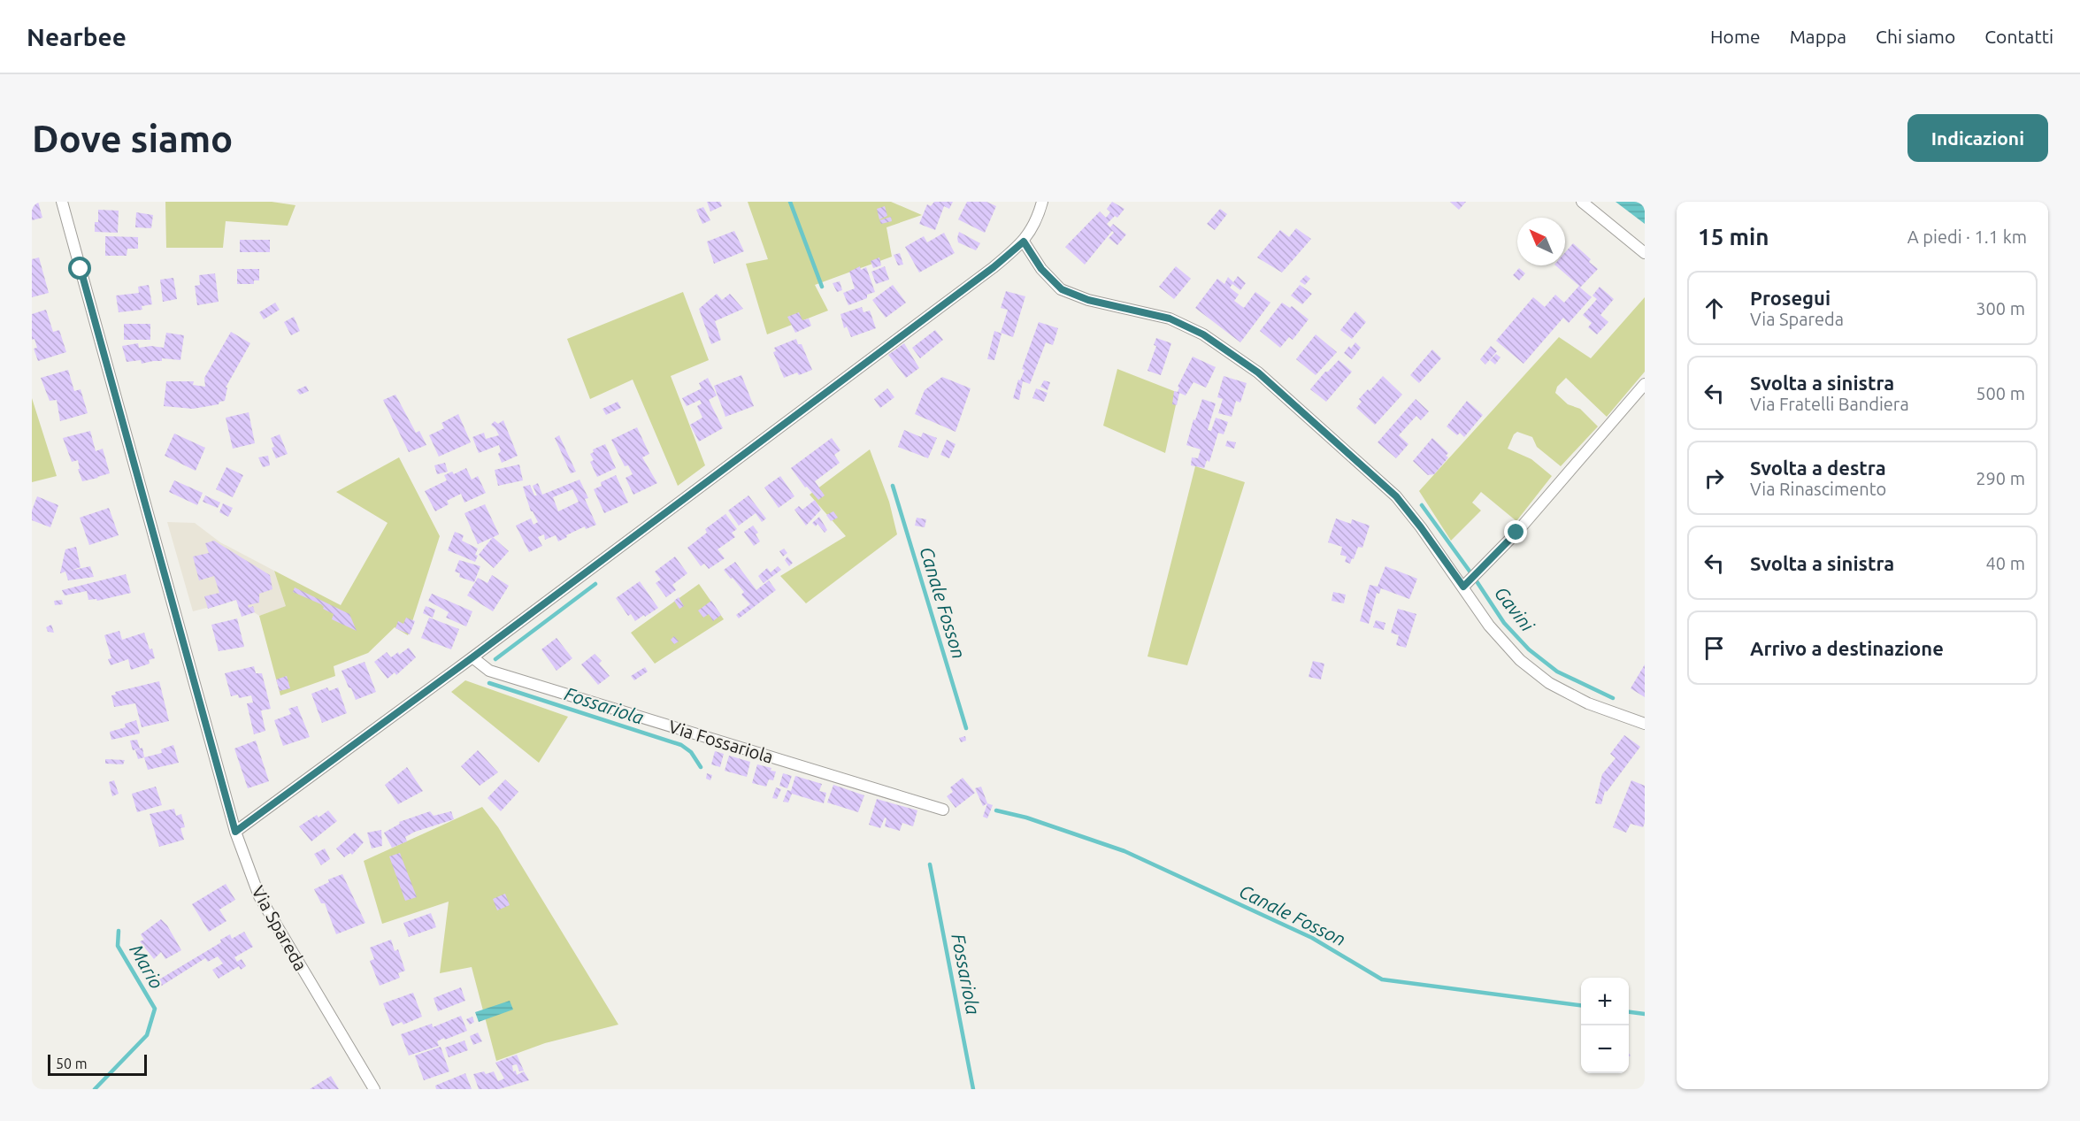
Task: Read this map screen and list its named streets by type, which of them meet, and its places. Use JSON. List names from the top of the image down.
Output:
{
  "streets": {
    "street": ["Via Fossariola", "Via Spareda"]
  },
  "water": [
    "Canale Fosson",
    "Gavini",
    "Fossariola",
    "Mario"
  ],
  "scale_bar": "50 m",
  "north": "top left",
  "page": {
    "header": "Nearbee",
    "nav": [
      "Home",
      "Mappa",
      "Chi siamo",
      "Contatti"
    ],
    "buttons": "Indicazioni",
    "title": "Dove siamo",
    "heading": ["15 min", "A piedi · 1.1 km"],
    "list": [
      ["Prosegui", "Via Spareda", "300 m"],
      ["Svolta a sinistra", "Via Fratelli Bandiera", "500 m"],
      ["Svolta a destra", "Via Rinascimento", "290 m"],
      ["Svolta a sinistra", "40 m"],
      "Arrivo a destinazione"
    ],
    "map_buttons": ["+", "−"],
    "scale": "50 m"
  }
}
